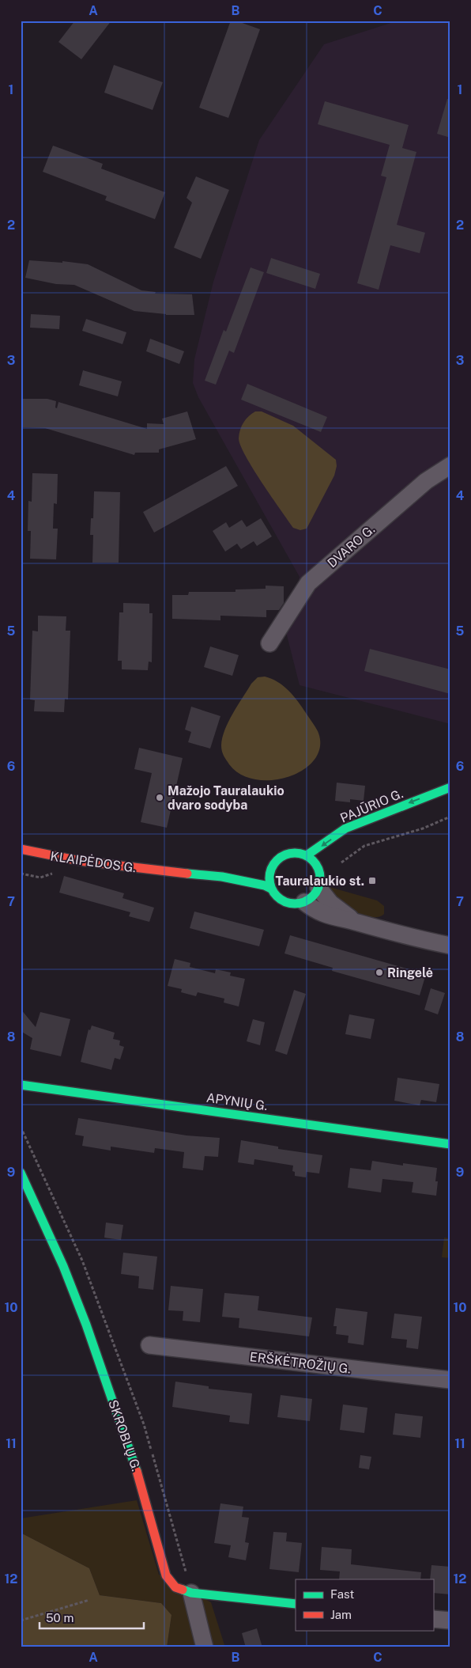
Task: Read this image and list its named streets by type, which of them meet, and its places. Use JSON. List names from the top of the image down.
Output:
{
  "streets": {
    "street": [
      "DVARO G.",
      "PAJŪRIO G.",
      "KLAIPĖDOS G.",
      "APYNIŲ G.",
      "ERŠKĖTROŽIŲ G.",
      "SKROBLŲ G."
    ]
  },
  "one_way": ["PAJŪRIO G."],
  "places": {
    "other": ["Mažojo Tauralaukio dvaro sodyba", "Ringelė"],
    "transit": ["Tauralaukio st."]
  },
  "legend": ["Fast", "Jam"],
  "scale_bar": "50 m",
  "grid": {
    "columns": ["A", "B", "C"],
    "rows": [
      "1",
      "2",
      "3",
      "4",
      "5",
      "6",
      "7",
      "8",
      "9",
      "10",
      "11",
      "12"
    ]
  }
}
